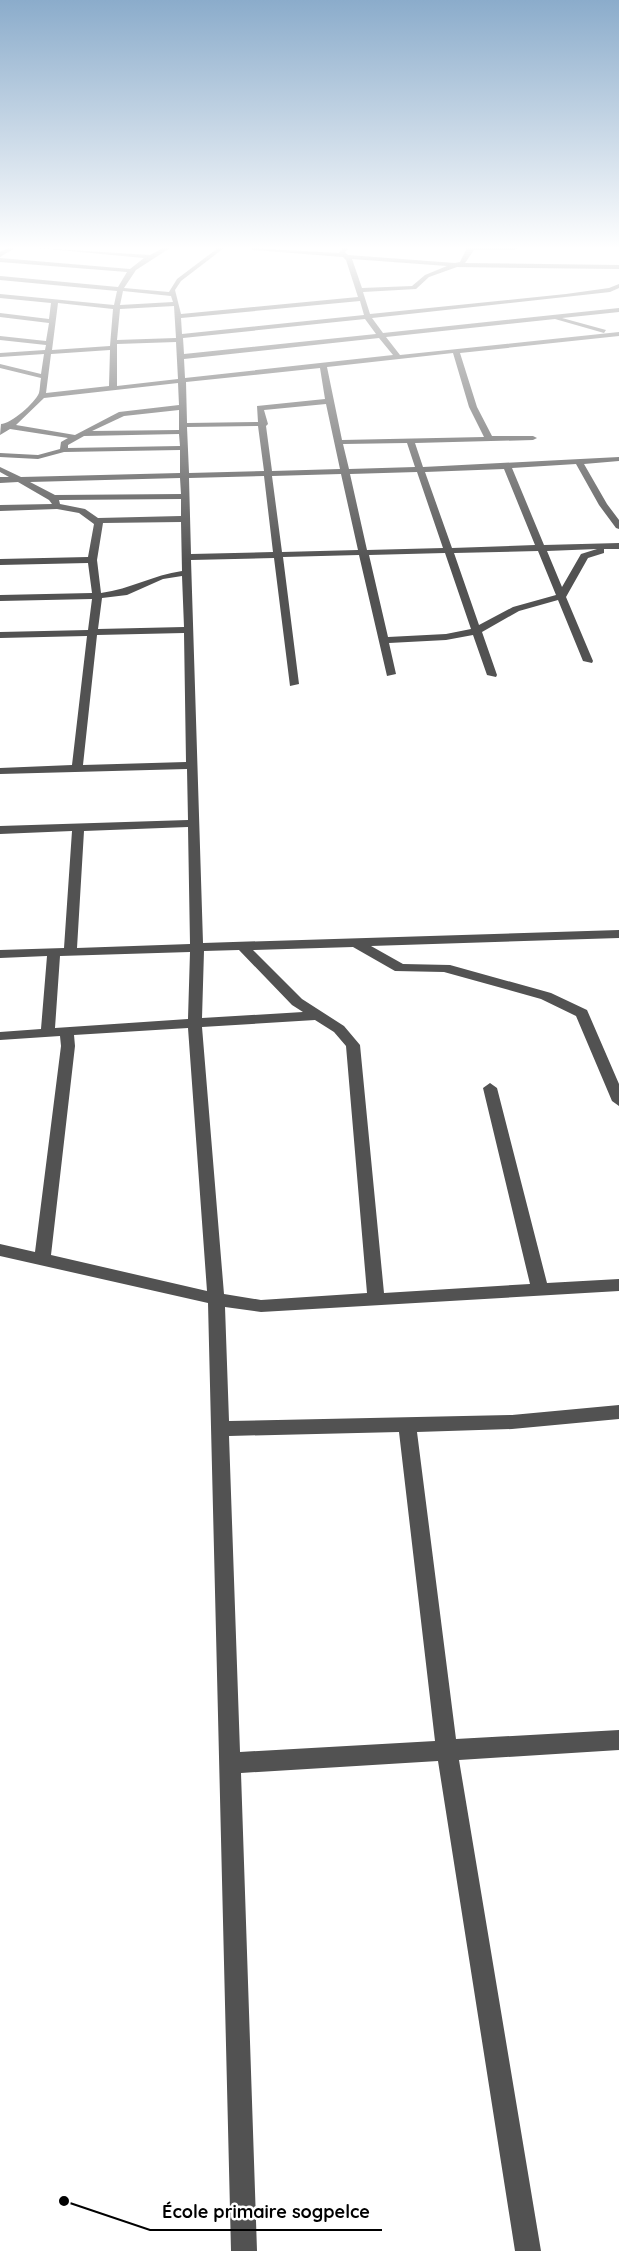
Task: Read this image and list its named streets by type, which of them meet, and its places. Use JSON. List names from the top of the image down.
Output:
{
  "places": ["École primaire sogpelce"]
}
